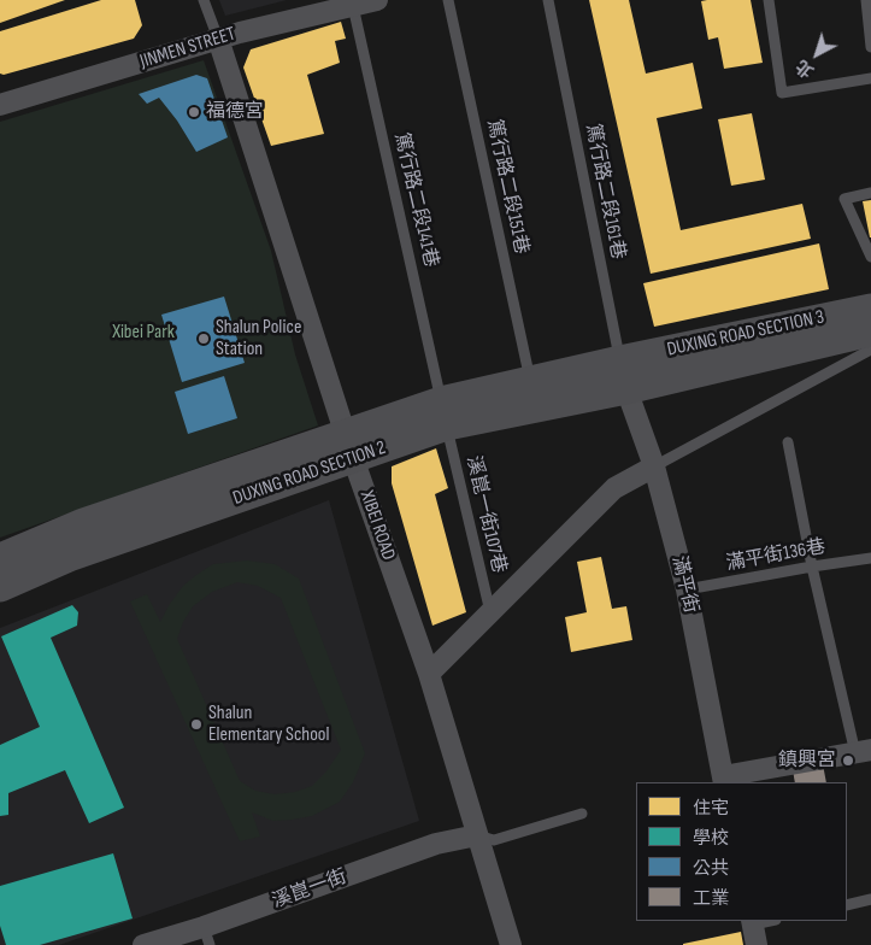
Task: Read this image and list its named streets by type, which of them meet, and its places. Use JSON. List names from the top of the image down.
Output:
{
  "streets": {
    "street": [
      "JINMEN STREET",
      "DUXING ROAD SECTION 3",
      "DUXING ROAD SECTION 2",
      "XIBEI ROAD",
      "滿平街",
      "溪崑一街"
    ],
    "lane": [
      "篤行路二段151巷",
      "篤行路二段161巷",
      "篤行路二段141巷",
      "溪崑一街107巷",
      "滿平街136巷"
    ]
  },
  "crossings": [
    ["JINMEN STREET", "篤行路二段141巷"],
    ["JINMEN STREET", "XIBEI ROAD"],
    ["篤行路二段151巷", "DUXING ROAD SECTION 2"],
    ["篤行路二段161巷", "DUXING ROAD SECTION 3"],
    ["篤行路二段161巷", "DUXING ROAD SECTION 2"],
    ["篤行路二段161巷", "滿平街"],
    ["篤行路二段141巷", "DUXING ROAD SECTION 2"],
    ["篤行路二段141巷", "溪崑一街107巷"],
    ["DUXING ROAD SECTION 3", "DUXING ROAD SECTION 2"],
    ["DUXING ROAD SECTION 3", "滿平街"],
    ["DUXING ROAD SECTION 2", "溪崑一街107巷"],
    ["DUXING ROAD SECTION 2", "XIBEI ROAD"],
    ["DUXING ROAD SECTION 2", "滿平街"],
    ["XIBEI ROAD", "溪崑一街"],
    ["滿平街136巷", "滿平街"]
  ],
  "parks": ["Xibei Park"],
  "places": [
    "福德宮",
    "Shalun Police Station",
    "Shalun Elementary School",
    "鎮興宮"
  ],
  "legend": [
    "住宅",
    "學校",
    "公共",
    "工業"
  ],
  "north": "bottom left"
}
